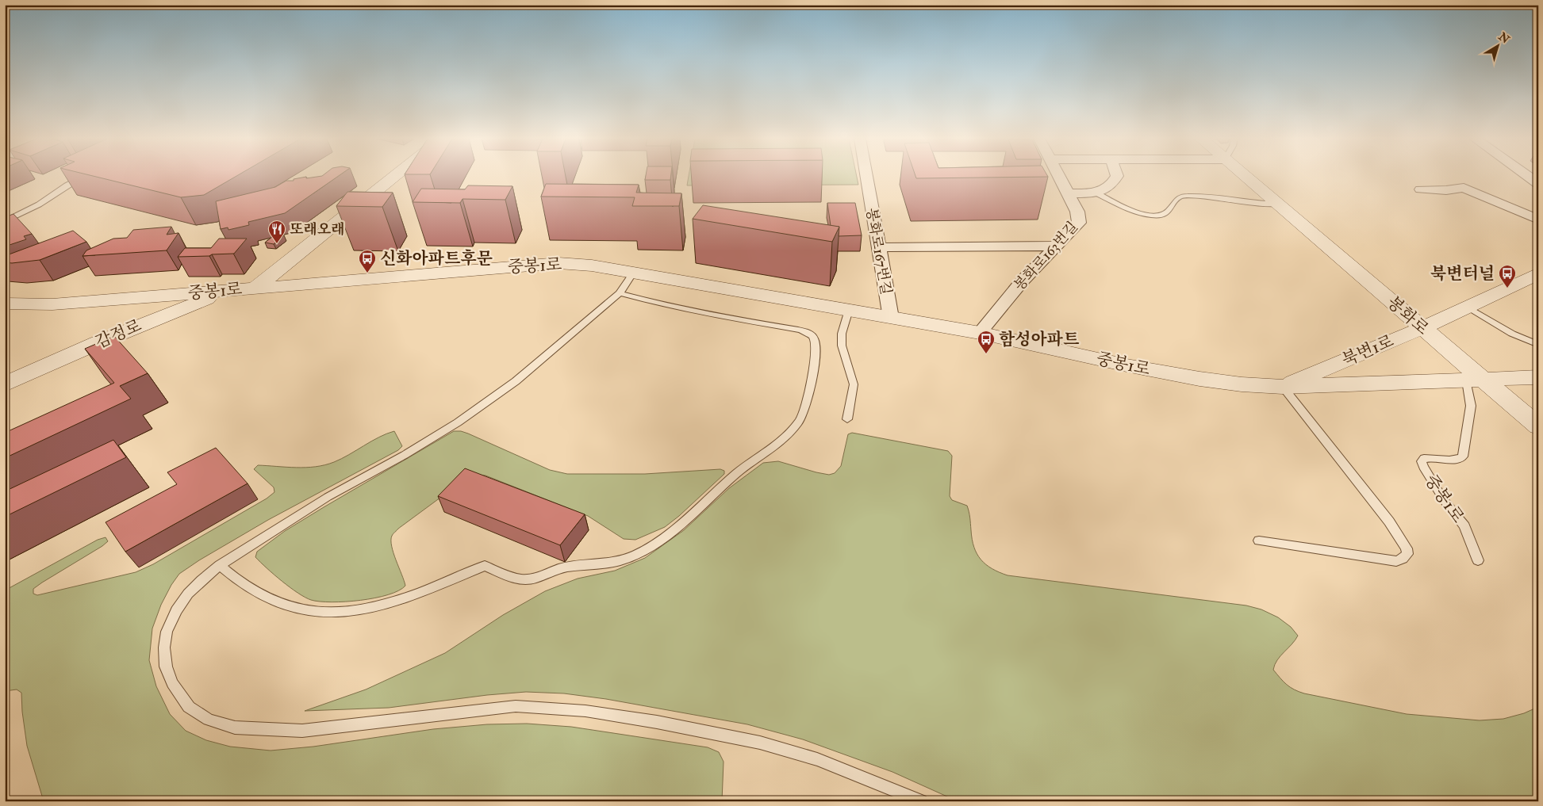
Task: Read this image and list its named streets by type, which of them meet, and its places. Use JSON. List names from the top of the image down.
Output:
{
  "streets": {
    "street": [
      "봉화로167번길",
      "봉화로163번길",
      "중봉1로",
      "봉화로",
      "감정로",
      "북변1로"
    ]
  },
  "crossings": [
    ["봉화로167번길", "중봉1로"],
    ["봉화로163번길", "중봉1로"],
    ["중봉1로", "봉화로"],
    ["중봉1로", "감정로"],
    ["중봉1로", "북변1로"],
    ["봉화로", "북변1로"]
  ],
  "places": {
    "restaurant": ["또래오래"],
    "bus stop": ["신화아파트후문", "북변터널", "함성아파트"]
  },
  "north": "top right"
}
